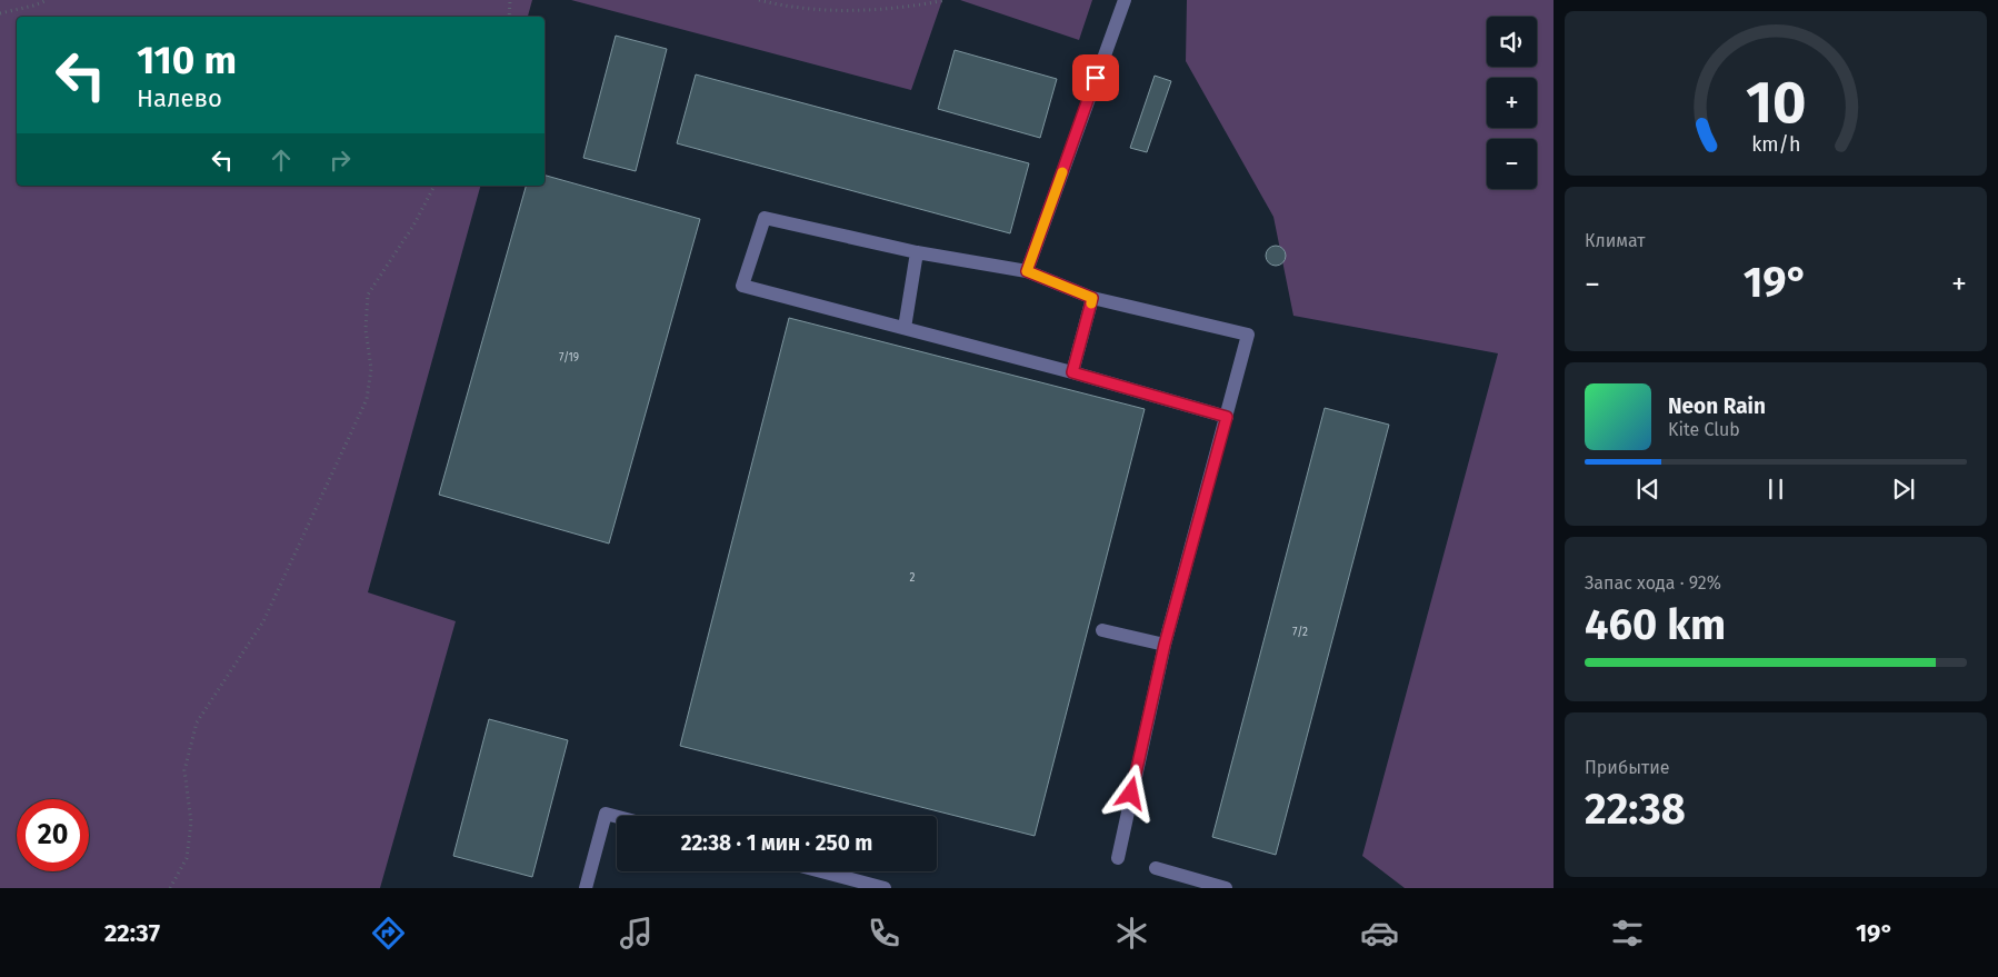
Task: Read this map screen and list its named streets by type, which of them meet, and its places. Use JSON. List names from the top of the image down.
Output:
{
  "house_numbers": ["7/19", "2", "7/2"],
  "page": {
    "map_buttons": ["+", "−"],
    "turn": ["110 m", "Налево"],
    "tile": [
      "Климат",
      ["Запас хода · 92%", "460 km"],
      ["Прибытие", "22:38"]
    ],
    "heat": ["−", "19°", "+"],
    "song": ["Neon Rain", "Kite Club"],
    "limit": "20",
    "trip": "22:38 · 1 мин · 250 m",
    "tabs": ["22:37", "19°"],
    "gauge": ["10", "km/h"]
  }
}
